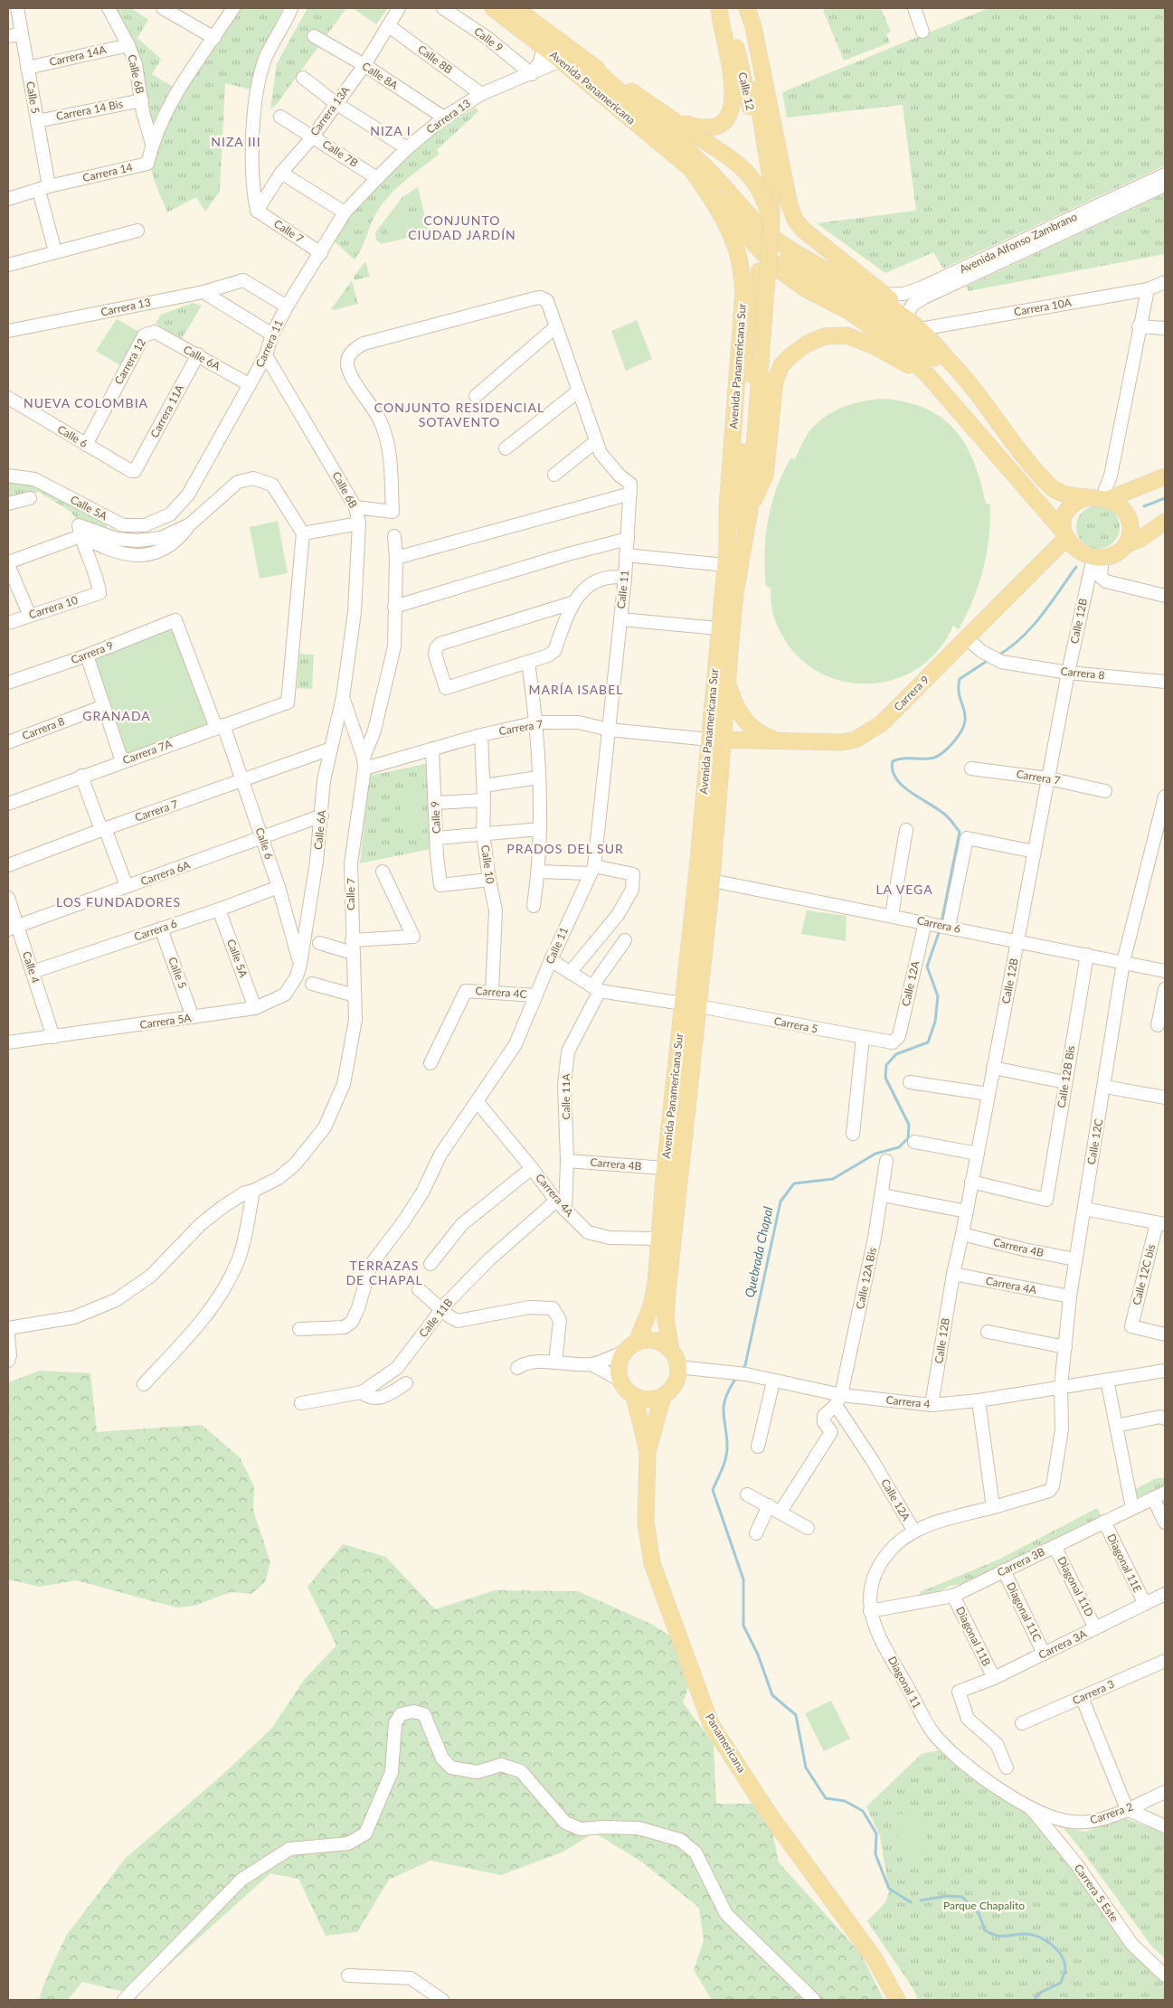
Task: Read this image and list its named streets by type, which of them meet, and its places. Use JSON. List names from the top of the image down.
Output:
{
  "streets": {
    "main road": [
      "Avenida Panamericana",
      "Calle 12",
      "Avenida Panamericana Sur",
      "Carrera 9",
      "Panamericana"
    ],
    "street": [
      "Calle 9",
      "Carrera 14A",
      "Calle 8B",
      "Calle 6B",
      "Calle 8A",
      "Calle 5",
      "Carrera 14 Bis",
      "Carrera 13A",
      "Carrera 13",
      "Calle 7B",
      "Carrera 14",
      "Calle 7",
      "Avenida Alfonso Zambrano",
      "Carrera 10A",
      "Carrera 11",
      "Calle 6A",
      "Carrera 12",
      "Carrera 11A",
      "Calle 6",
      "Calle 5A",
      "Calle 11",
      "Carrera 10",
      "Calle 12B",
      "Carrera 8",
      "Carrera 7",
      "Carrera 7A",
      "Calle 10",
      "Carrera 6A",
      "Carrera 6",
      "Calle 4",
      "Calle 12A",
      "Carrera 4C",
      "Carrera 5A",
      "Carrera 5",
      "Calle 12B Bis",
      "Calle 11A",
      "Calle 12C",
      "Carrera 4B",
      "Carrera 4A",
      "Calle 12C bis",
      "Calle 12A Bis",
      "Calle 11B",
      "Carrera 4",
      "Carrera 3B",
      "Diagonal 11E",
      "Diagonal 11D",
      "Diagonal 11C",
      "Diagonal 11B",
      "Carrera 3A",
      "Diagonal 11",
      "Carrera 3",
      "Carrera 2",
      "Carrera 5 Este"
    ]
  },
  "crossings": [
    ["Calle 9", "Carrera 13"],
    ["Calle 9", "Carrera 7"],
    ["Calle 9", "Calle 10"],
    ["Carrera 14A", "Calle 6B"],
    ["Carrera 14A", "Calle 5"],
    ["Calle 8B", "Carrera 13A"],
    ["Calle 8B", "Carrera 13"],
    ["Calle 6B", "Carrera 14 Bis"],
    ["Calle 6B", "Carrera 14"],
    ["Calle 6B", "Carrera 11"],
    ["Calle 6B", "Calle 6A"],
    ["Calle 8A", "Carrera 13A"],
    ["Calle 8A", "Carrera 13"],
    ["Avenida Panamericana", "Calle 12"],
    ["Avenida Panamericana", "Carrera 13"],
    ["Avenida Panamericana", "Avenida Panamericana Sur"],
    ["Calle 5", "Carrera 14 Bis"],
    ["Calle 5", "Carrera 14"],
    ["Calle 5", "Carrera 6"],
    ["Calle 5", "Carrera 5A"],
    ["Carrera 13A", "Calle 7B"],
    ["Carrera 13A", "Calle 7"],
    ["Carrera 13", "Calle 7B"],
    ["Carrera 13", "Carrera 11"],
    ["Calle 7B", "Carrera 11"],
    ["Calle 7", "Carrera 11"],
    ["Calle 7", "Carrera 7"],
    ["Carrera 11", "Calle 6A"],
    ["Carrera 11", "Calle 5A"],
    ["Calle 6A", "Carrera 12"],
    ["Calle 6A", "Carrera 11A"],
    ["Calle 6A", "Calle 6"],
    ["Calle 6A", "Carrera 7"],
    ["Calle 6A", "Carrera 6A"],
    ["Calle 6A", "Carrera 5A"],
    ["Carrera 12", "Calle 6"],
    ["Avenida Panamericana Sur", "Carrera 9"],
    ["Avenida Panamericana Sur", "Carrera 7"],
    ["Avenida Panamericana Sur", "Carrera 6"],
    ["Avenida Panamericana Sur", "Carrera 5"],
    ["Avenida Panamericana Sur", "Carrera 4B"],
    ["Avenida Panamericana Sur", "Carrera 4A"],
    ["Avenida Panamericana Sur", "Carrera 4"],
    ["Avenida Panamericana Sur", "Panamericana"],
    ["Carrera 11A", "Calle 6"],
    ["Calle 6", "Carrera 9"],
    ["Calle 6", "Carrera 7"],
    ["Calle 6", "Carrera 7A"],
    ["Calle 6", "Carrera 6A"],
    ["Calle 6", "Carrera 6"],
    ["Calle 6", "Carrera 5A"],
    ["Calle 5A", "Carrera 6"],
    ["Calle 5A", "Carrera 5A"],
    ["Calle 11", "Carrera 7"],
    ["Calle 11", "Carrera 4C"],
    ["Calle 11", "Carrera 4A"],
    ["Calle 12B", "Carrera 9"],
    ["Calle 12B", "Carrera 8"],
    ["Calle 12B", "Carrera 7"],
    ["Calle 12B", "Carrera 6"],
    ["Calle 12B", "Calle 12A"],
    ["Calle 12B", "Calle 12B Bis"],
    ["Calle 12B", "Carrera 4B"],
    ["Calle 12B", "Carrera 4A"],
    ["Calle 12B", "Carrera 4"],
    ["Carrera 9", "Carrera 8"],
    ["Carrera 9", "Carrera 7"],
    ["Carrera 7", "Calle 10"],
    ["Calle 10", "Carrera 4C"],
    ["Carrera 6A", "Calle 4"],
    ["Carrera 6", "Calle 4"],
    ["Carrera 6", "Calle 12A"],
    ["Carrera 6", "Calle 12B Bis"],
    ["Carrera 6", "Calle 12C"],
    ["Calle 4", "Carrera 5A"],
    ["Calle 12A", "Carrera 5"],
    ["Calle 12A", "Calle 12A Bis"],
    ["Calle 12A", "Carrera 4"],
    ["Calle 12A", "Carrera 3B"],
    ["Calle 12A", "Diagonal 11"],
    ["Calle 11A", "Carrera 4B"],
    ["Calle 11A", "Carrera 4A"],
    ["Calle 12C", "Carrera 4B"],
    ["Calle 12C", "Carrera 4A"],
    ["Calle 12C", "Carrera 4"],
    ["Carrera 4A", "Calle 11B"],
    ["Calle 12A Bis", "Carrera 4"],
    ["Carrera 4", "Panamericana"],
    ["Carrera 3B", "Diagonal 11E"],
    ["Carrera 3B", "Diagonal 11D"],
    ["Carrera 3B", "Diagonal 11C"],
    ["Carrera 3B", "Diagonal 11B"],
    ["Carrera 3B", "Diagonal 11"],
    ["Diagonal 11E", "Carrera 3A"],
    ["Diagonal 11D", "Carrera 3A"],
    ["Diagonal 11C", "Carrera 3A"],
    ["Diagonal 11B", "Carrera 3A"],
    ["Diagonal 11", "Carrera 2"],
    ["Diagonal 11", "Carrera 5 Este"],
    ["Carrera 2", "Carrera 5 Este"]
  ],
  "districts": [
    "NIZA I",
    "NIZA III",
    "CONJUNTO CIUDAD JARDÍN",
    "NUEVA COLOMBIA",
    "CONJUNTO RESIDENCIAL SOTAVENTO",
    "MARÍA ISABEL",
    "GRANADA",
    "PRADOS DEL SUR",
    "LA VEGA",
    "LOS FUNDADORES",
    "TERRAZAS DE CHAPAL"
  ],
  "water": ["Quebrada Chapal"],
  "parks": ["Parque Chapalito"]
}
